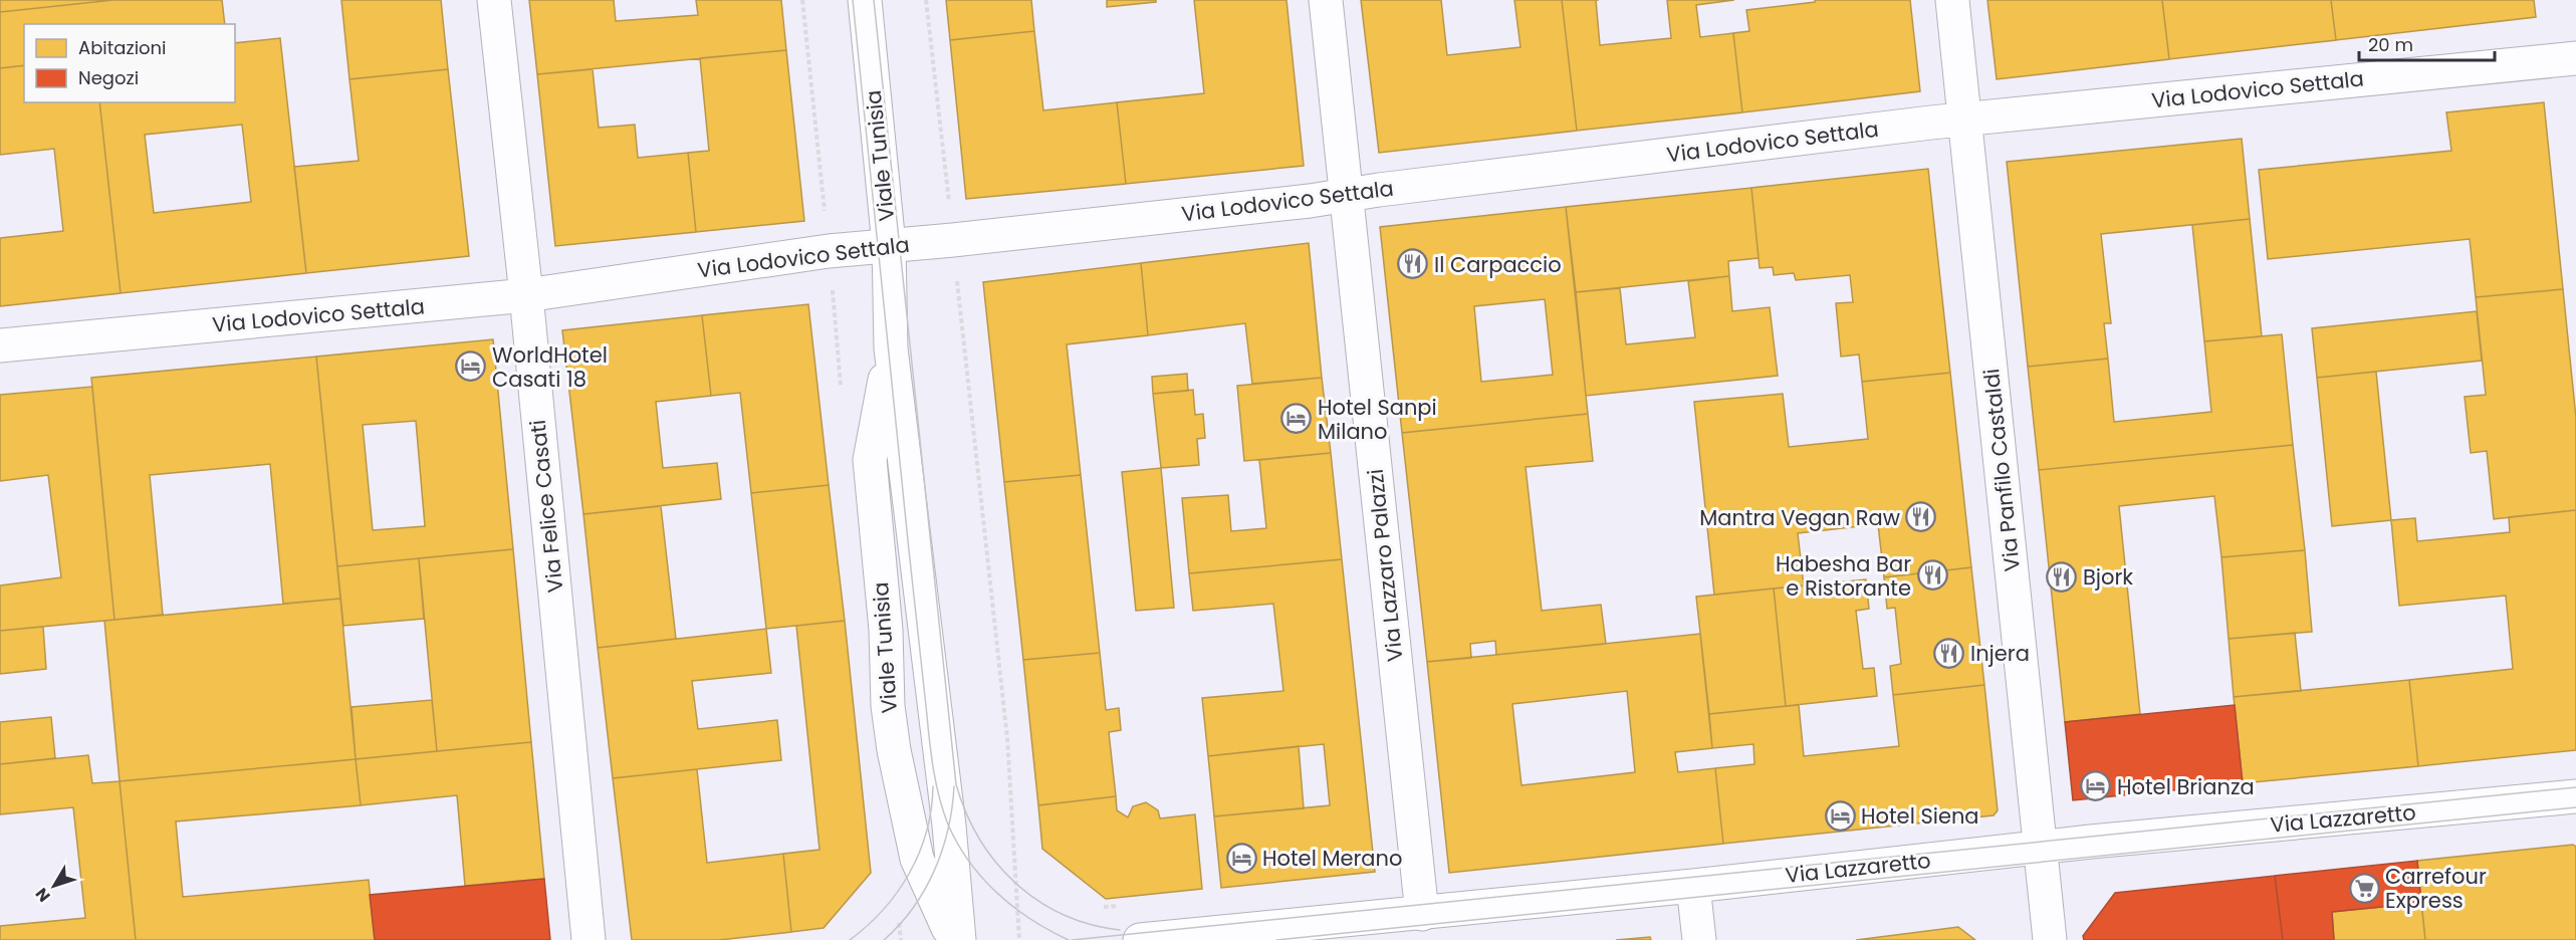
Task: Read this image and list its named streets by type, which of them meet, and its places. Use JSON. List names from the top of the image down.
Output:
{
  "streets": {
    "street": [
      "Via Lodovico Settala",
      "Viale Tunisia",
      "Via Panfilo Castaldi",
      "Via Felice Casati",
      "Via Lazzaro Palazzi",
      "Via Lazzaretto"
    ]
  },
  "crossings": [
    ["Via Lodovico Settala", "Viale Tunisia"],
    ["Via Lodovico Settala", "Via Panfilo Castaldi"],
    ["Via Lodovico Settala", "Via Felice Casati"],
    ["Via Lodovico Settala", "Via Lazzaro Palazzi"],
    ["Via Panfilo Castaldi", "Via Lazzaretto"],
    ["Via Lazzaro Palazzi", "Via Lazzaretto"]
  ],
  "places": {
    "restaurant": [
      "Il Carpaccio",
      "Mantra Vegan Raw",
      "Habesha Bar e Ristorante",
      "Bjork",
      "Injera"
    ],
    "hotel": [
      "WorldHotel Casati 18",
      "Hotel Sanpi Milano",
      "Hotel Brianza",
      "Hotel Siena",
      "Hotel Merano"
    ],
    "supermarket": ["Carrefour Express"]
  },
  "legend": ["Abitazioni", "Negozi"],
  "scale_bar": "20 m",
  "north": "bottom left"
}
